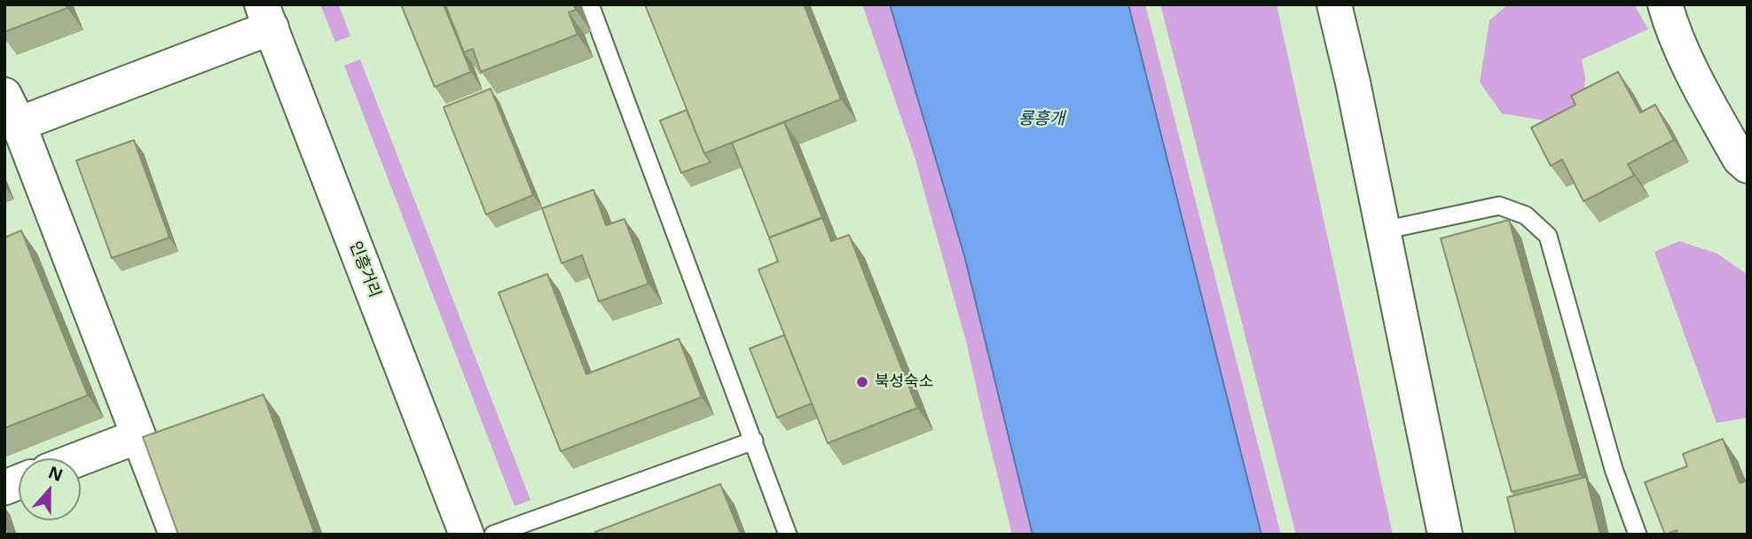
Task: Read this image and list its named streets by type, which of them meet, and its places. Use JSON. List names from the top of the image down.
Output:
{
  "streets": {
    "street": ["인흥거리"]
  },
  "water": ["룡흥개"],
  "places": ["북성숙소"],
  "north": "top"
}
